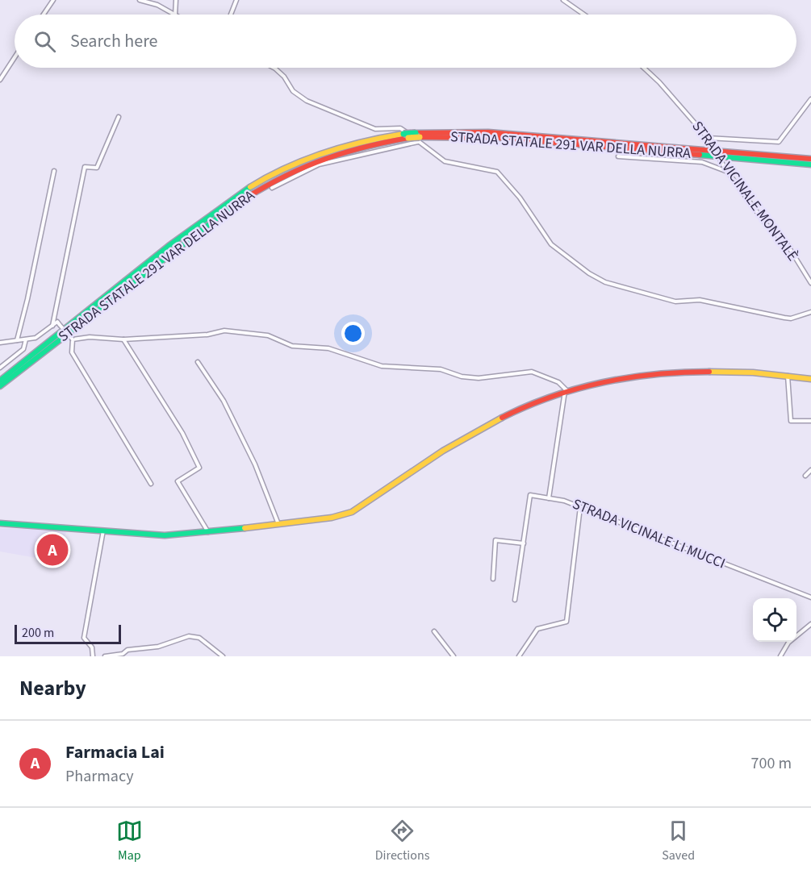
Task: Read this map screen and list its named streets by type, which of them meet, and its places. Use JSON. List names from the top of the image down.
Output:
{
  "streets": {
    "main road": ["STRADA STATALE 291 VAR DELLA NURRA"],
    "street": ["STRADA VICINALE MONTALÈ", "STRADA VICINALE LI MUCCI"]
  },
  "scale_bar": "200 m",
  "page": {
    "search": "Search here",
    "pins": "A",
    "scale": "200 m",
    "heading": "Nearby",
    "list": [
      {
        "mark": "A",
        "name": "Farmacia Lai",
        "note": "Pharmacy",
        "value": "700 m"
      }
    ],
    "nav": ["Map", "Directions", "Saved"]
  }
}
